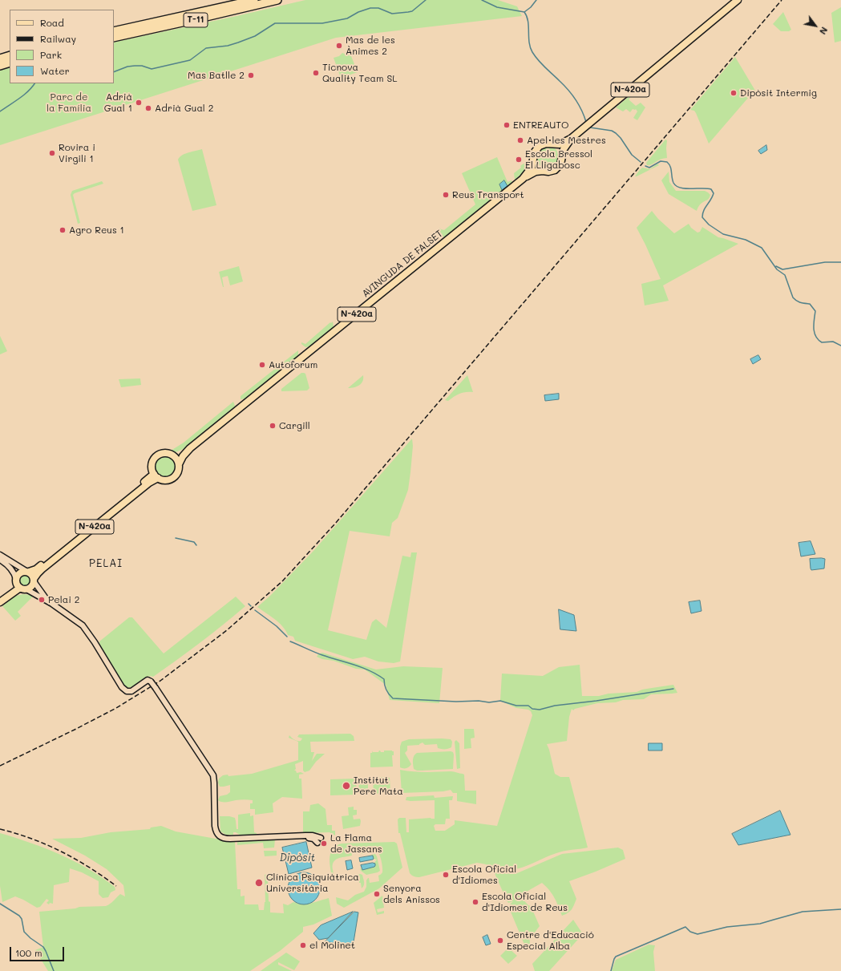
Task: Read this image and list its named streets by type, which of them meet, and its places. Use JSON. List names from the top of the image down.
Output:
{
  "streets": {
    "highway": ["T-11"],
    "main road": ["N-420a", "AVINGUDA DE FALSET"]
  },
  "crossings": [
    ["N-420a", "AVINGUDA DE FALSET"]
  ],
  "districts": ["PELAI"],
  "water": ["Dipòsit"],
  "parks": ["Parc de la Família"],
  "places": [
    "Mas de les Ànimes 2",
    "Ticnova Quality Team SL",
    "Mas Batlle 2",
    "Dipòsit Intermig",
    "Adrià Gual 1",
    "Adrià Gual 2",
    "ENTREAUTO",
    "Apel·les Mestres",
    "Rovira i Virgili 1",
    "Escola Bressol El Lligabosc",
    "Reus Transport",
    "Agro Reus 1",
    "Autoforum",
    "Cargill",
    "Pelai 2",
    "Institut Pere Mata",
    "La Flama de Jassans",
    "Escola Oficial d'Idiomes",
    "Clínica Psiquiàtrica Universitària",
    "Senyora dels Anissos",
    "Escola Oficial d'Idiomes de Reus",
    "Centre d'Educació Especial Alba",
    "el Molinet"
  ],
  "legend": [
    "Road",
    "Railway",
    "Park",
    "Water"
  ],
  "scale_bar": "100 m",
  "north": "bottom right"
}
